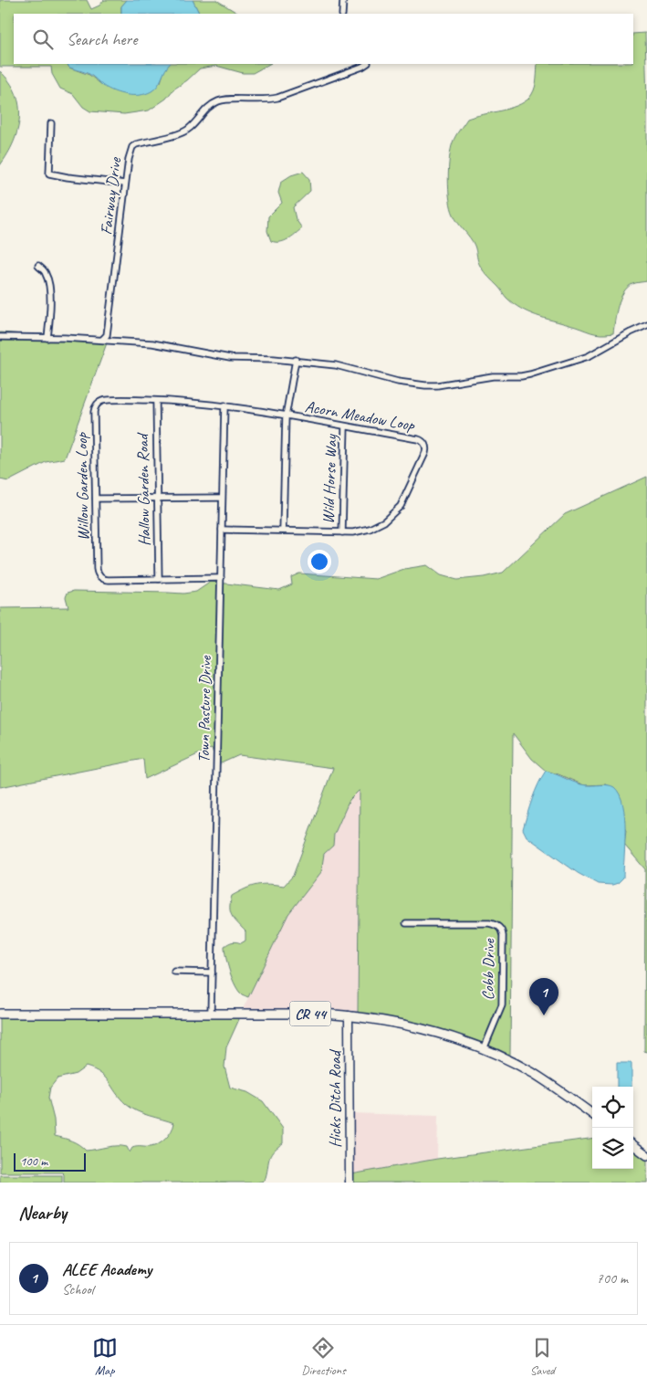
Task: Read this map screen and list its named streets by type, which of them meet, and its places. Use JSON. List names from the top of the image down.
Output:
{
  "streets": {
    "main road": ["CR 44"],
    "street": [
      "Fairway Drive",
      "Acorn Meadow Loop",
      "Wild Horse Way",
      "Willow Garden Loop",
      "Hallow Garden Road",
      "Town Pasture Drive",
      "Cobb Drive",
      "Hicks Ditch Road"
    ]
  },
  "crossings": [
    ["Acorn Meadow Loop", "Wild Horse Way"],
    ["Acorn Meadow Loop", "Willow Garden Loop"],
    ["Acorn Meadow Loop", "Town Pasture Drive"],
    ["Willow Garden Loop", "Hallow Garden Road"],
    ["Willow Garden Loop", "Town Pasture Drive"],
    ["Town Pasture Drive", "CR 44"],
    ["Cobb Drive", "CR 44"],
    ["CR 44", "Hicks Ditch Road"]
  ],
  "scale_bar": "100 m",
  "page": {
    "search": "Search here",
    "pins": "1",
    "scale": "100 m",
    "heading": "Nearby",
    "list": [
      {
        "mark": "1",
        "name": "ALEE Academy",
        "note": "School",
        "value": "700 m"
      }
    ],
    "nav": ["Map", "Directions", "Saved"]
  }
}
